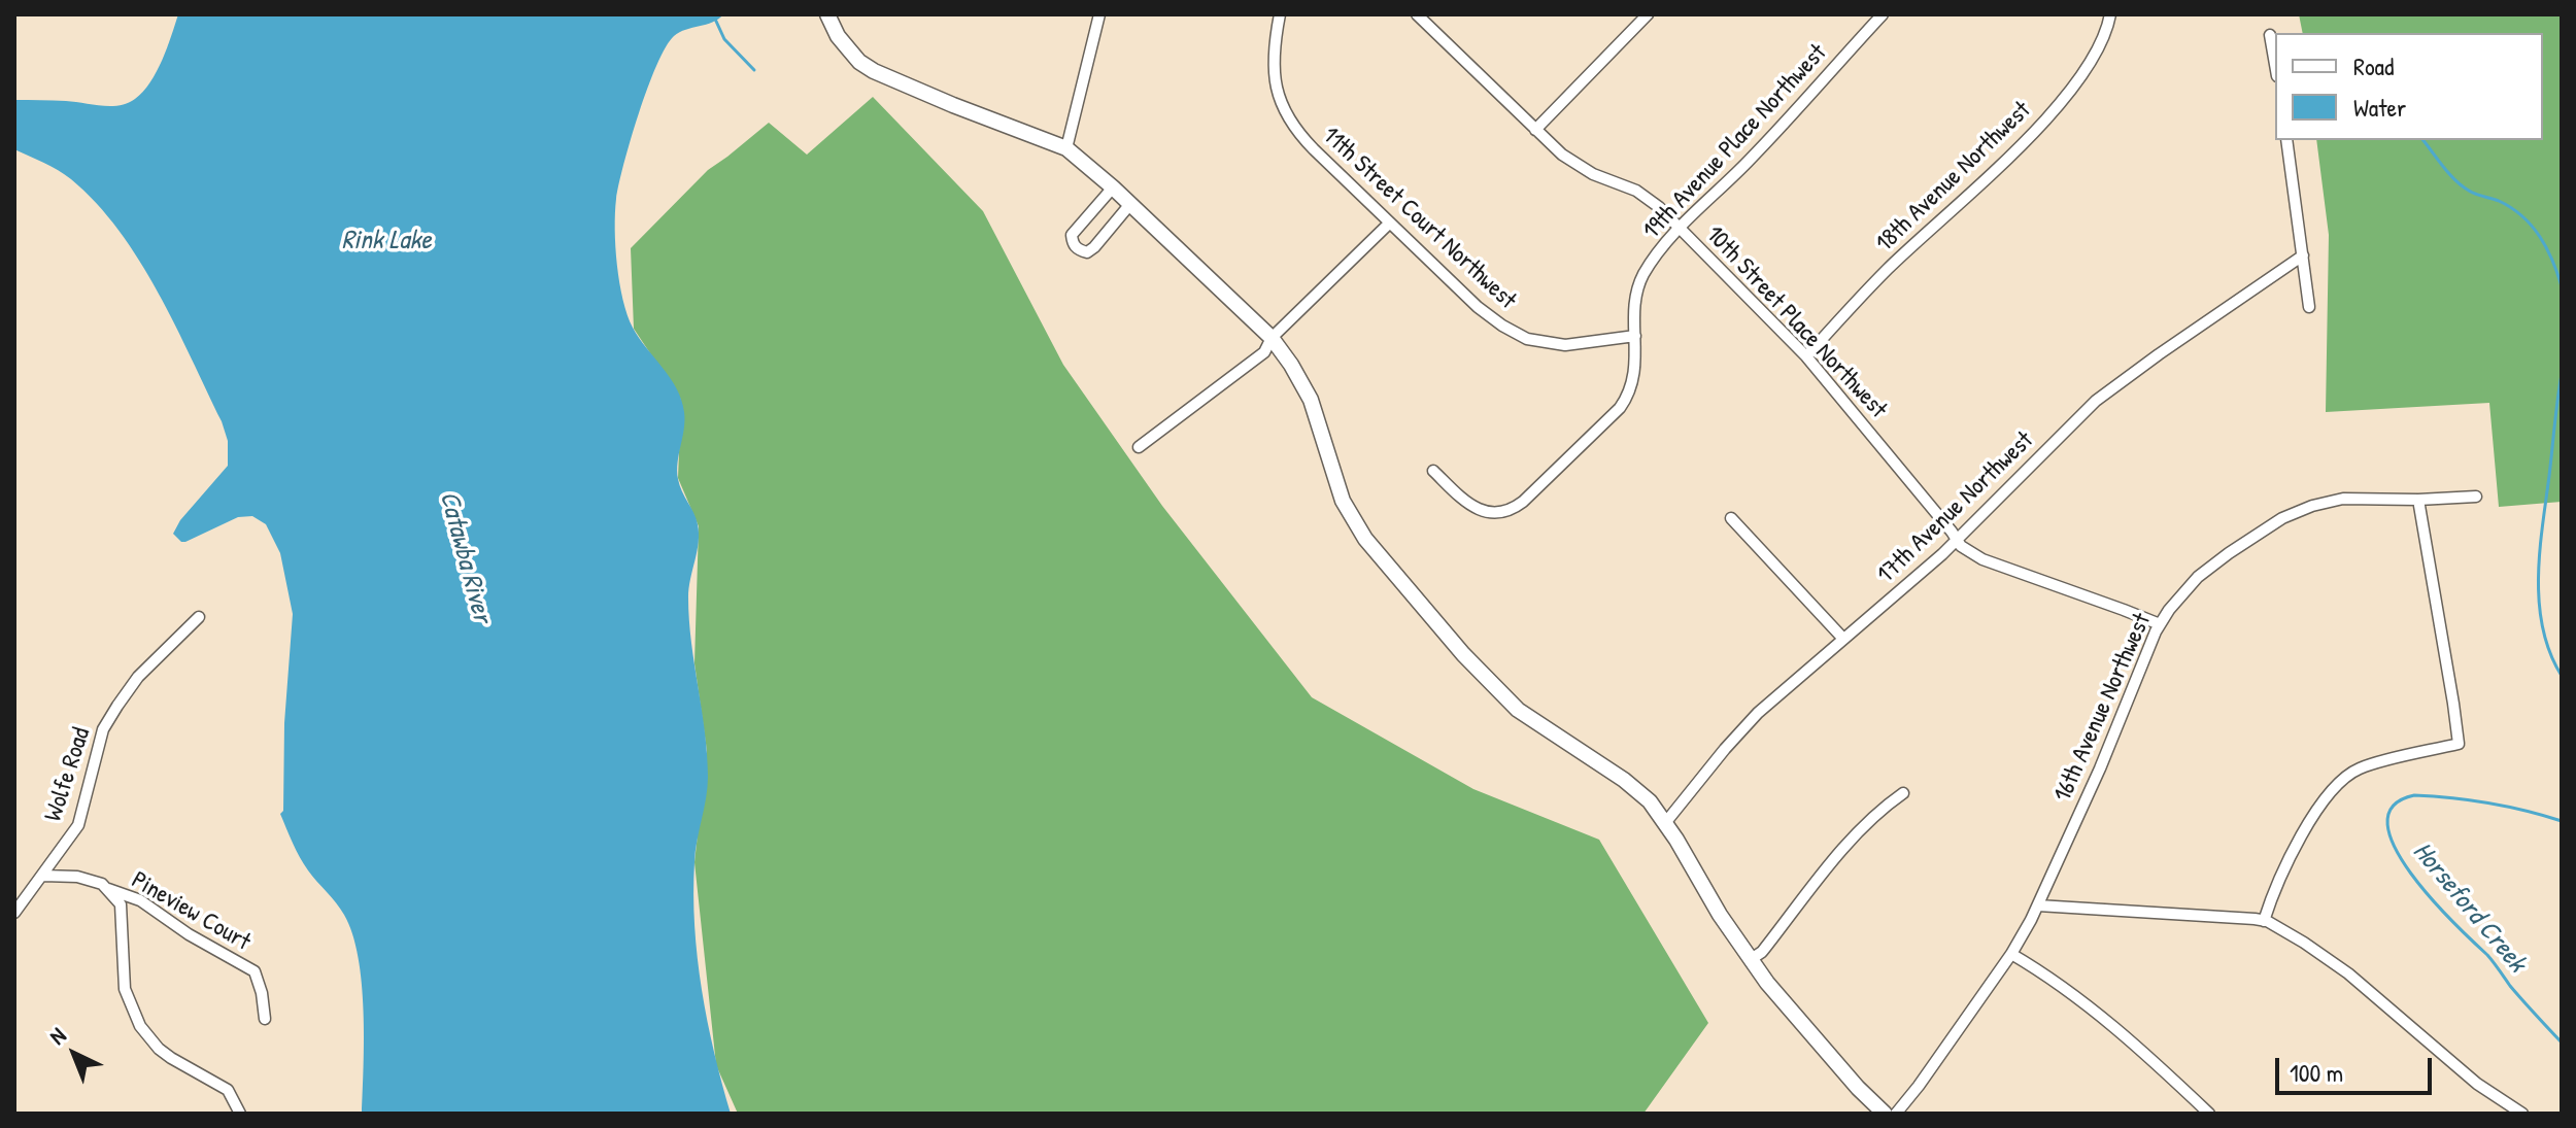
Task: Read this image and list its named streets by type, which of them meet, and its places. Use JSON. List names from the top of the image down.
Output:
{
  "streets": {
    "street": [
      "19th Avenue Place Northwest",
      "18th Avenue Northwest",
      "11th Street Court Northwest",
      "10th Street Place Northwest",
      "17th Avenue Northwest",
      "16th Avenue Northwest",
      "Wolfe Road",
      "Pineview Court"
    ]
  },
  "crossings": [
    ["19th Avenue Place Northwest", "11th Street Court Northwest"],
    ["19th Avenue Place Northwest", "10th Street Place Northwest"],
    ["18th Avenue Northwest", "10th Street Place Northwest"],
    ["10th Street Place Northwest", "17th Avenue Northwest"],
    ["10th Street Place Northwest", "16th Avenue Northwest"],
    ["Wolfe Road", "Pineview Court"]
  ],
  "water": ["Rink Lake", "Catawba River", "Horseford Creek"],
  "legend": ["Road", "Water"],
  "scale_bar": "100 m",
  "north": "top left"
}
